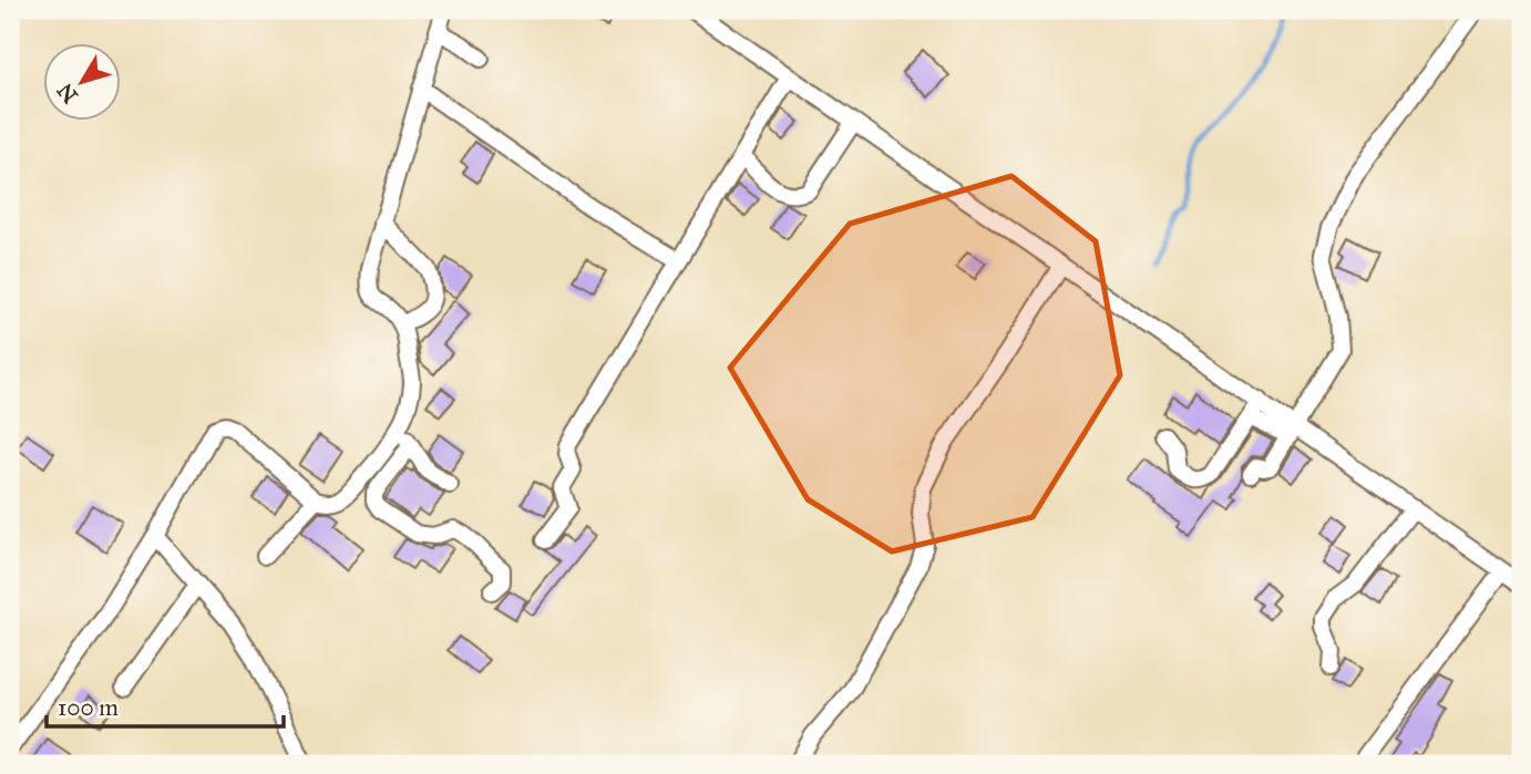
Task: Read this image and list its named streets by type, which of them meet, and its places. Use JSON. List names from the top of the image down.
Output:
{
  "scale_bar": "100 m",
  "north": "bottom left"
}
